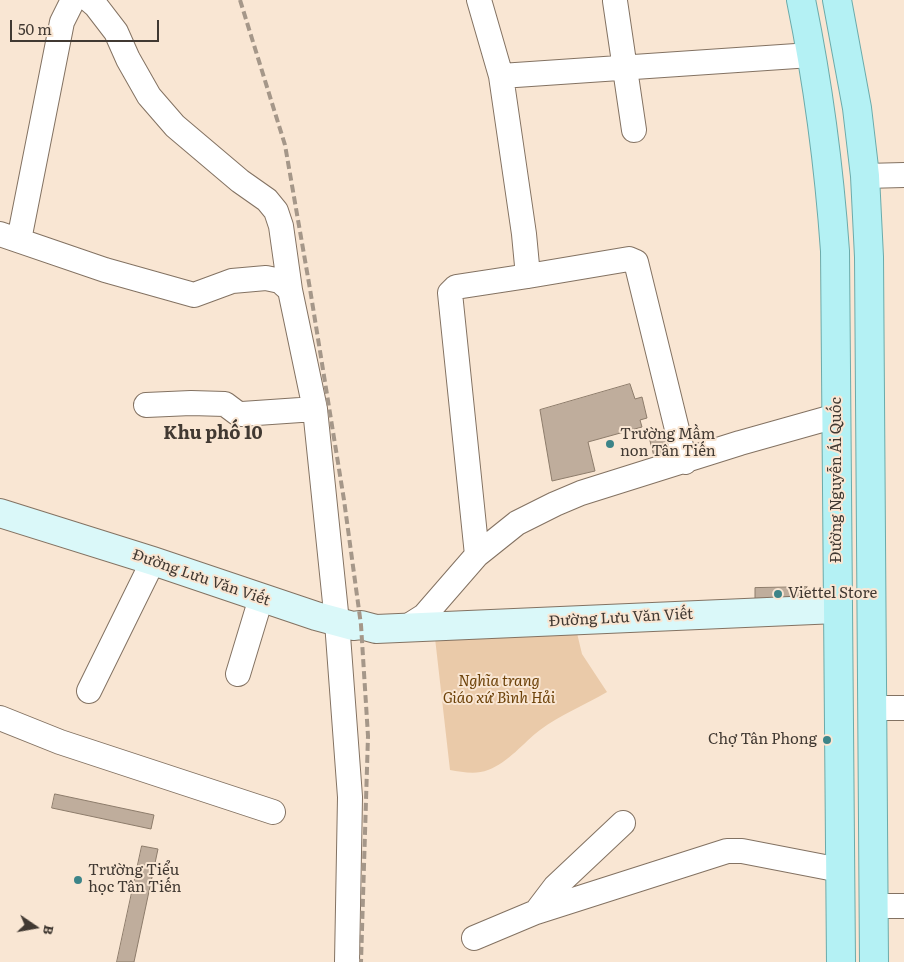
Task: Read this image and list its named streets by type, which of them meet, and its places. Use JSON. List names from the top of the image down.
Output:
{
  "streets": {
    "main road": ["Đường Nguyễn Ái Quốc"],
    "street": ["Đường Lưu Văn Viết"]
  },
  "crossings": [
    ["Đường Nguyễn Ái Quốc", "Đường Lưu Văn Viết"]
  ],
  "districts": ["Khu phố 10"],
  "parks": ["Nghĩa trang Giáo xứ Bình Hải"],
  "places": [
    "Trường Mầm non Tân Tiến",
    "Viettel Store",
    "Chợ Tân Phong",
    "Trường Tiểu học Tân Tiến"
  ],
  "scale_bar": "50 m",
  "north": "right"
}
